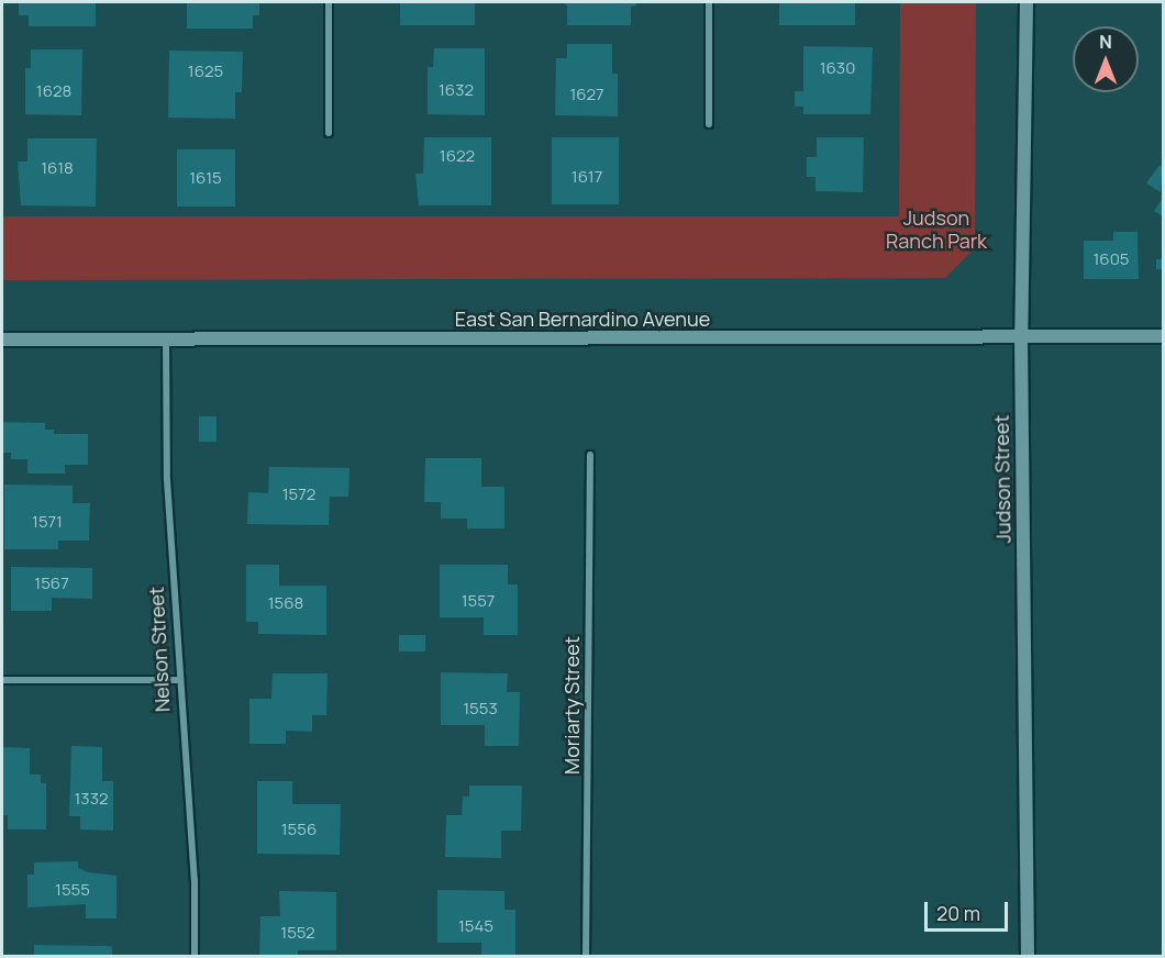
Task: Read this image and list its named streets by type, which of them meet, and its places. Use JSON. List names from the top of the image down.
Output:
{
  "streets": {
    "street": [
      "East San Bernardino Avenue",
      "Judson Street",
      "Nelson Street",
      "Moriarty Street"
    ]
  },
  "crossings": [
    ["East San Bernardino Avenue", "Judson Street"],
    ["East San Bernardino Avenue", "Nelson Street"]
  ],
  "parks": ["Judson Ranch Park"],
  "house_numbers": [
    "1630",
    "1625",
    "1632",
    "1628",
    "1627",
    "1622",
    "1618",
    "1617",
    "1615",
    "1605",
    "1572",
    "1571",
    "1567",
    "1557",
    "1568",
    "1553",
    "1332",
    "1556",
    "1555",
    "1545",
    "1552"
  ],
  "scale_bar": "20 m",
  "north": "top"
}
